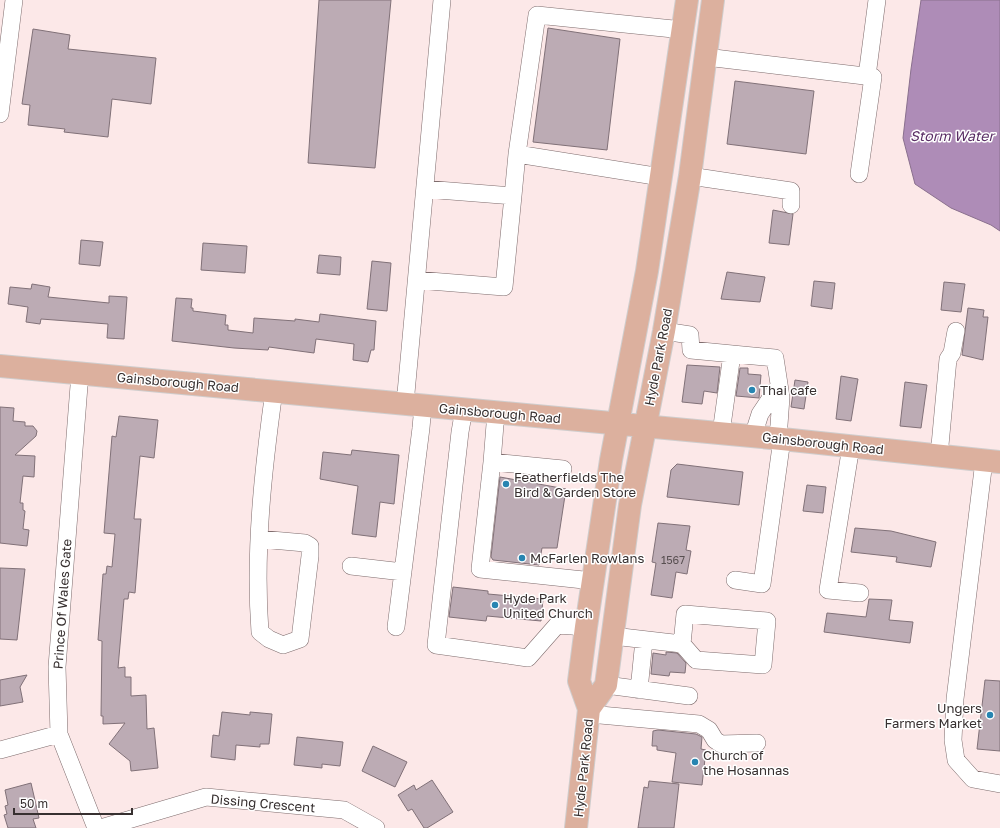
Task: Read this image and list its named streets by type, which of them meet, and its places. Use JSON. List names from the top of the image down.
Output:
{
  "streets": {
    "main road": ["Hyde Park Road", "Gainsborough Road"],
    "street": ["Prince Of Wales Gate", "Dissing Crescent"]
  },
  "crossings": [
    ["Hyde Park Road", "Gainsborough Road"],
    ["Gainsborough Road", "Prince Of Wales Gate"]
  ],
  "water": ["Storm Water"],
  "places": [
    "Thai cafe",
    "Featherfields The Bird & Garden Store",
    "McFarlen Rowlans",
    "Hyde Park United Church",
    "Ungers Farmers Market",
    "Church of the Hosannas"
  ],
  "house_numbers": ["1567"],
  "scale_bar": "50 m"
}
